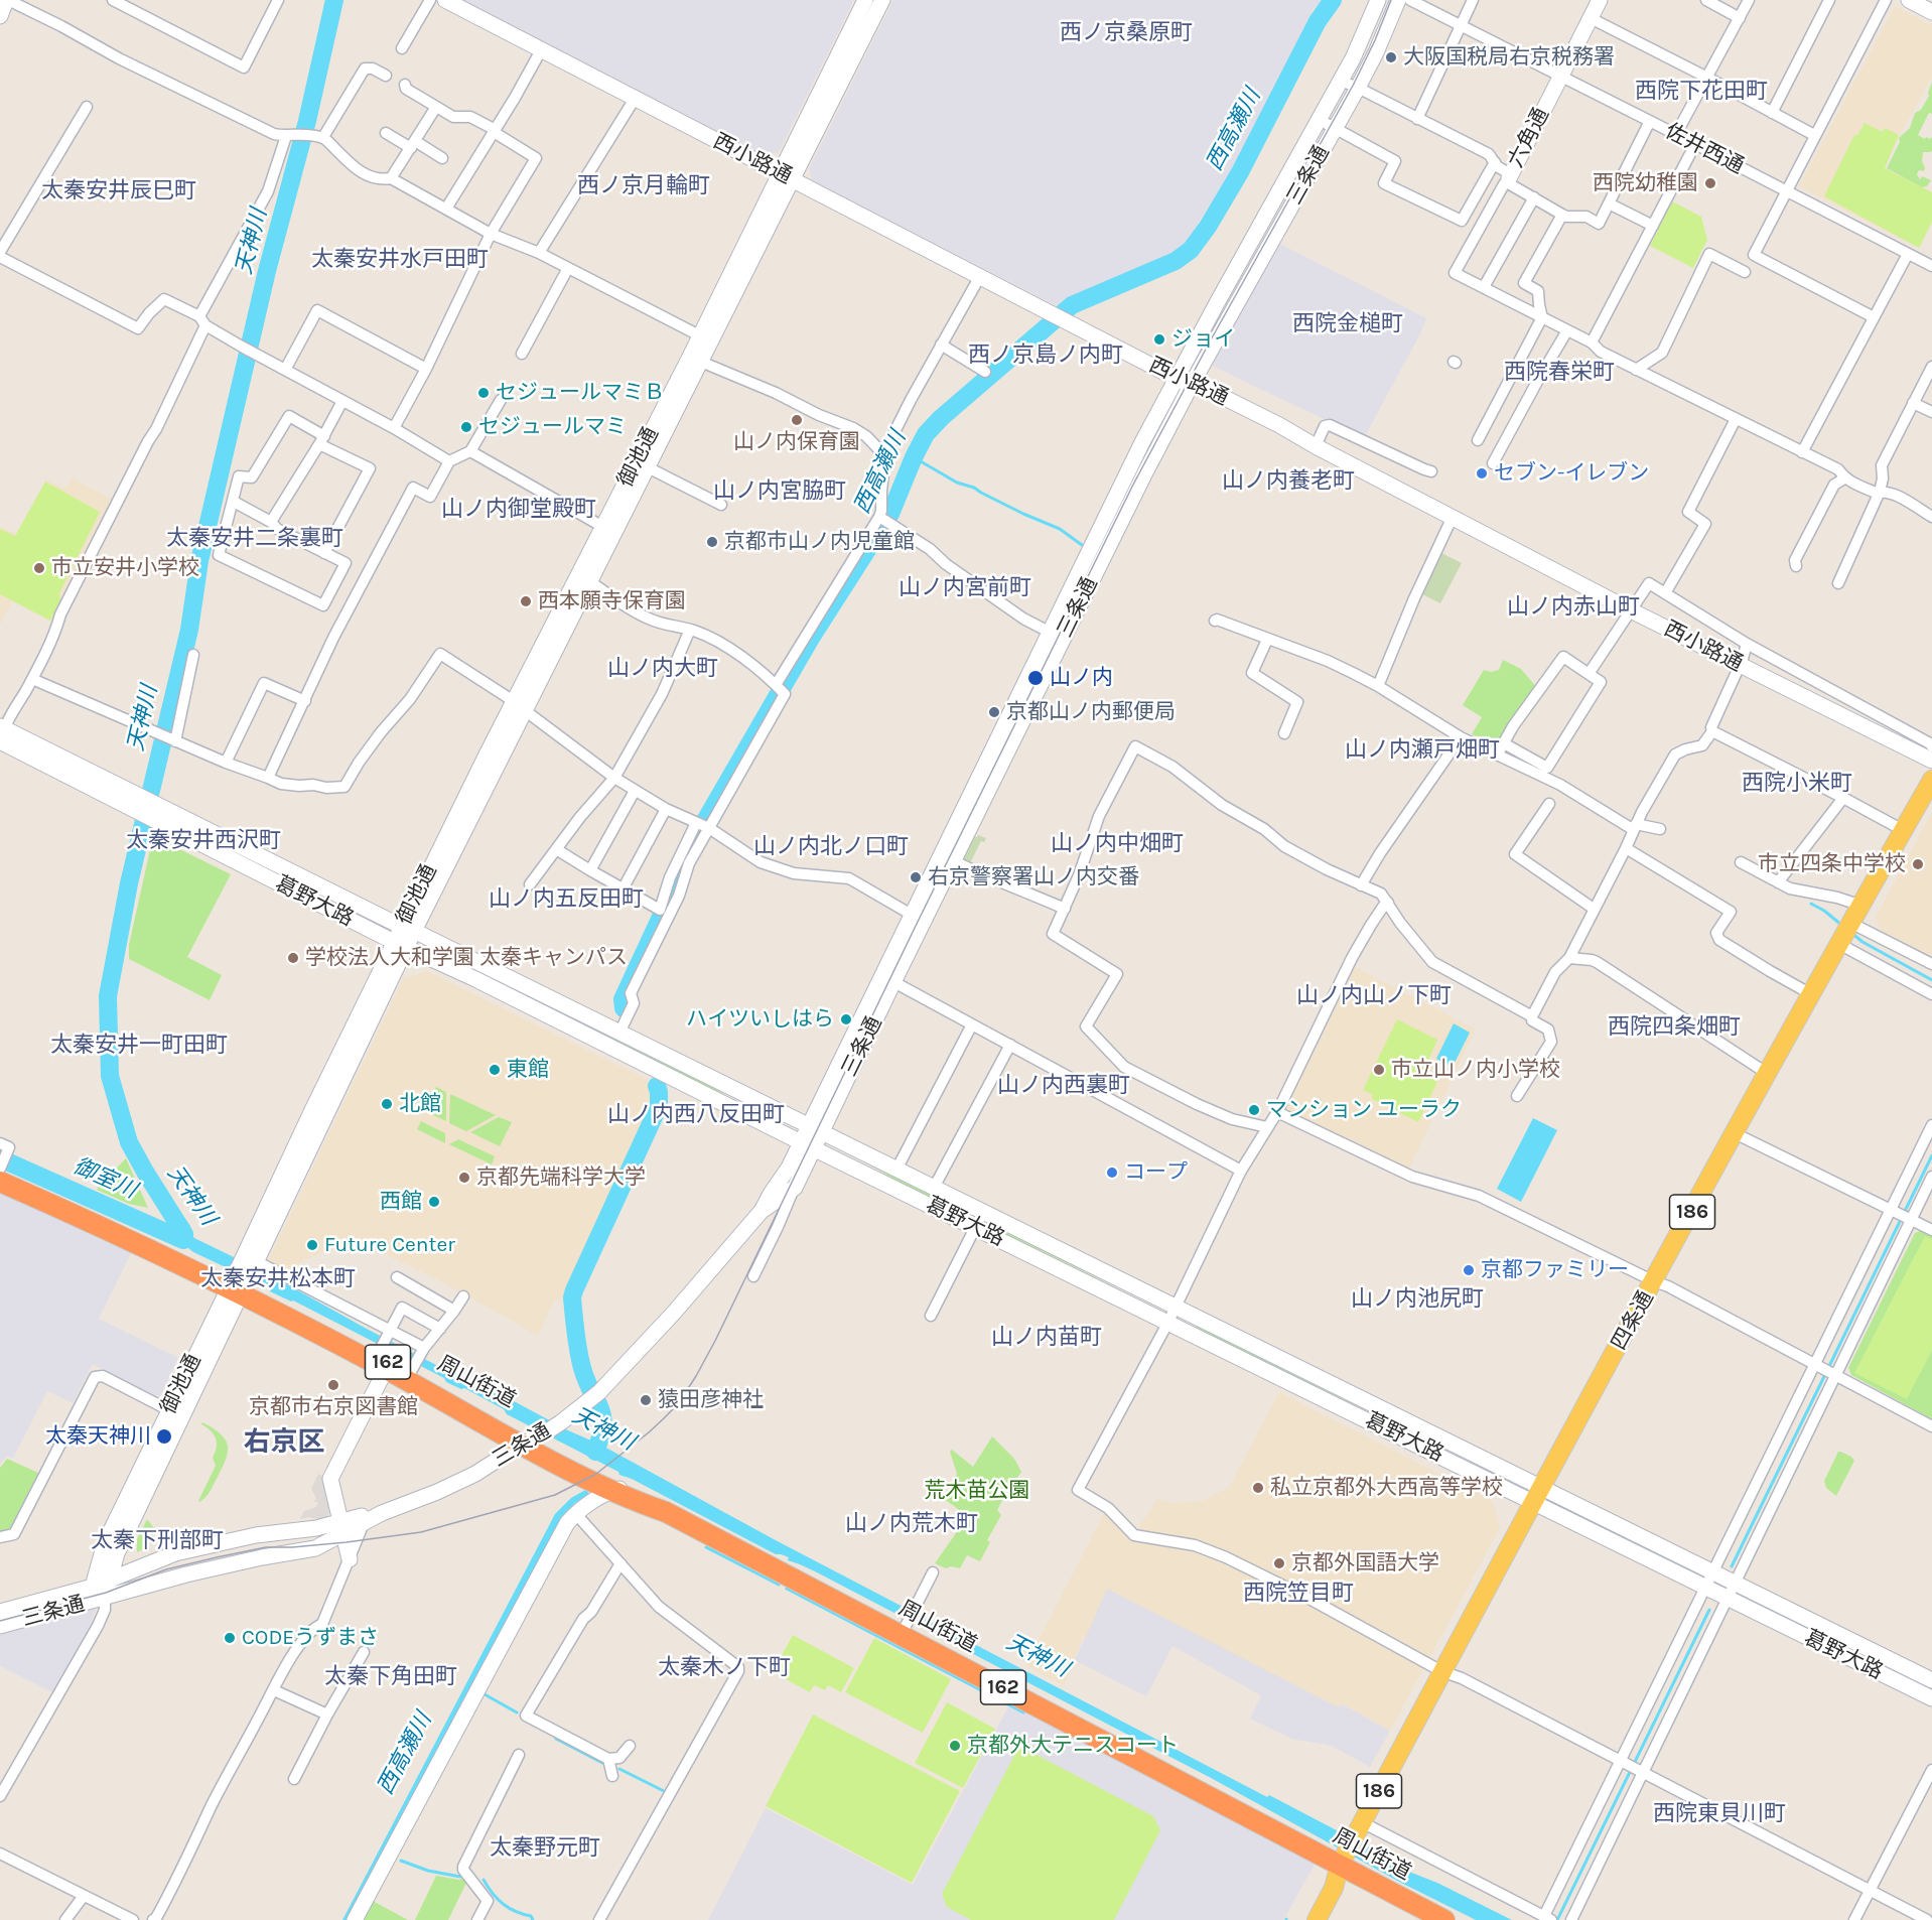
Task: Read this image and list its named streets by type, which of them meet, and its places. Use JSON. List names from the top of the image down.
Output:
{
  "streets": {
    "highway": ["162", "周山街道"],
    "main road": ["186", "四条通"],
    "street": [
      "六角通",
      "佐井西通",
      "西小路通",
      "三条通",
      "御池通",
      "葛野大路"
    ]
  },
  "crossings": [
    ["六角通", "佐井西通"],
    ["西小路通", "三条通"],
    ["西小路通", "御池通"],
    ["三条通", "御池通"],
    ["三条通", "葛野大路"],
    ["三条通", "周山街道"],
    ["御池通", "葛野大路"],
    ["御池通", "周山街道"],
    ["葛野大路", "四条通"],
    ["四条通", "周山街道"]
  ],
  "districts": [
    "西ノ京桑原町",
    "西院下花田町",
    "西ノ京月輪町",
    "太秦安井辰巳町",
    "太秦安井水戸田町",
    "西院金槌町",
    "西ノ京島ノ内町",
    "西院春栄町",
    "山ノ内養老町",
    "山ノ内宮脇町",
    "山ノ内御堂殿町",
    "太秦安井二条裏町",
    "山ノ内宮前町",
    "山ノ内赤山町",
    "山ノ内大町",
    "山ノ内瀬戸畑町",
    "西院小米町",
    "太秦安井西沢町",
    "山ノ内中畑町",
    "山ノ内北ノ口町",
    "山ノ内五反田町",
    "山ノ内山ノ下町",
    "西院四条畑町",
    "太秦安井一町田町",
    "山ノ内西裏町",
    "山ノ内西八反田町",
    "太秦安井松本町",
    "山ノ内池尻町",
    "山ノ内苗町",
    "右京区",
    "山ノ内荒木町",
    "太秦下刑部町",
    "西院笠目町",
    "太秦木ノ下町",
    "太秦下角田町",
    "西院東貝川町",
    "太秦野元町"
  ],
  "water": ["西高瀬川", "天神川", "御室川"],
  "parks": ["荒木苗公園"],
  "places": [
    "大阪国税局右京税務署",
    "西院幼稚園",
    "ジョイ",
    "セジュールマミＢ",
    "山ノ内保育園",
    "セジュールマミ",
    "セブン-イレブン",
    "京都市山ノ内児童館",
    "市立安井小学校",
    "西本願寺保育園",
    "山ノ内",
    "京都山ノ内郵便局",
    "市立四条中学校",
    "右京警察署山ノ内交番",
    "学校法人大和学園 太秦キャンパス",
    "ハイツいしはら",
    "東館",
    "市立山ノ内小学校",
    "北館",
    "マンション ユーラク",
    "コープ",
    "京都先端科学大学",
    "西館",
    "Future Center",
    "京都ファミリー",
    "京都市右京図書館",
    "猿田彦神社",
    "太秦天神川",
    "私立京都外大西高等学校",
    "京都外国語大学",
    "CODEうずまさ",
    "京都外大テニスコート"
  ]
}
